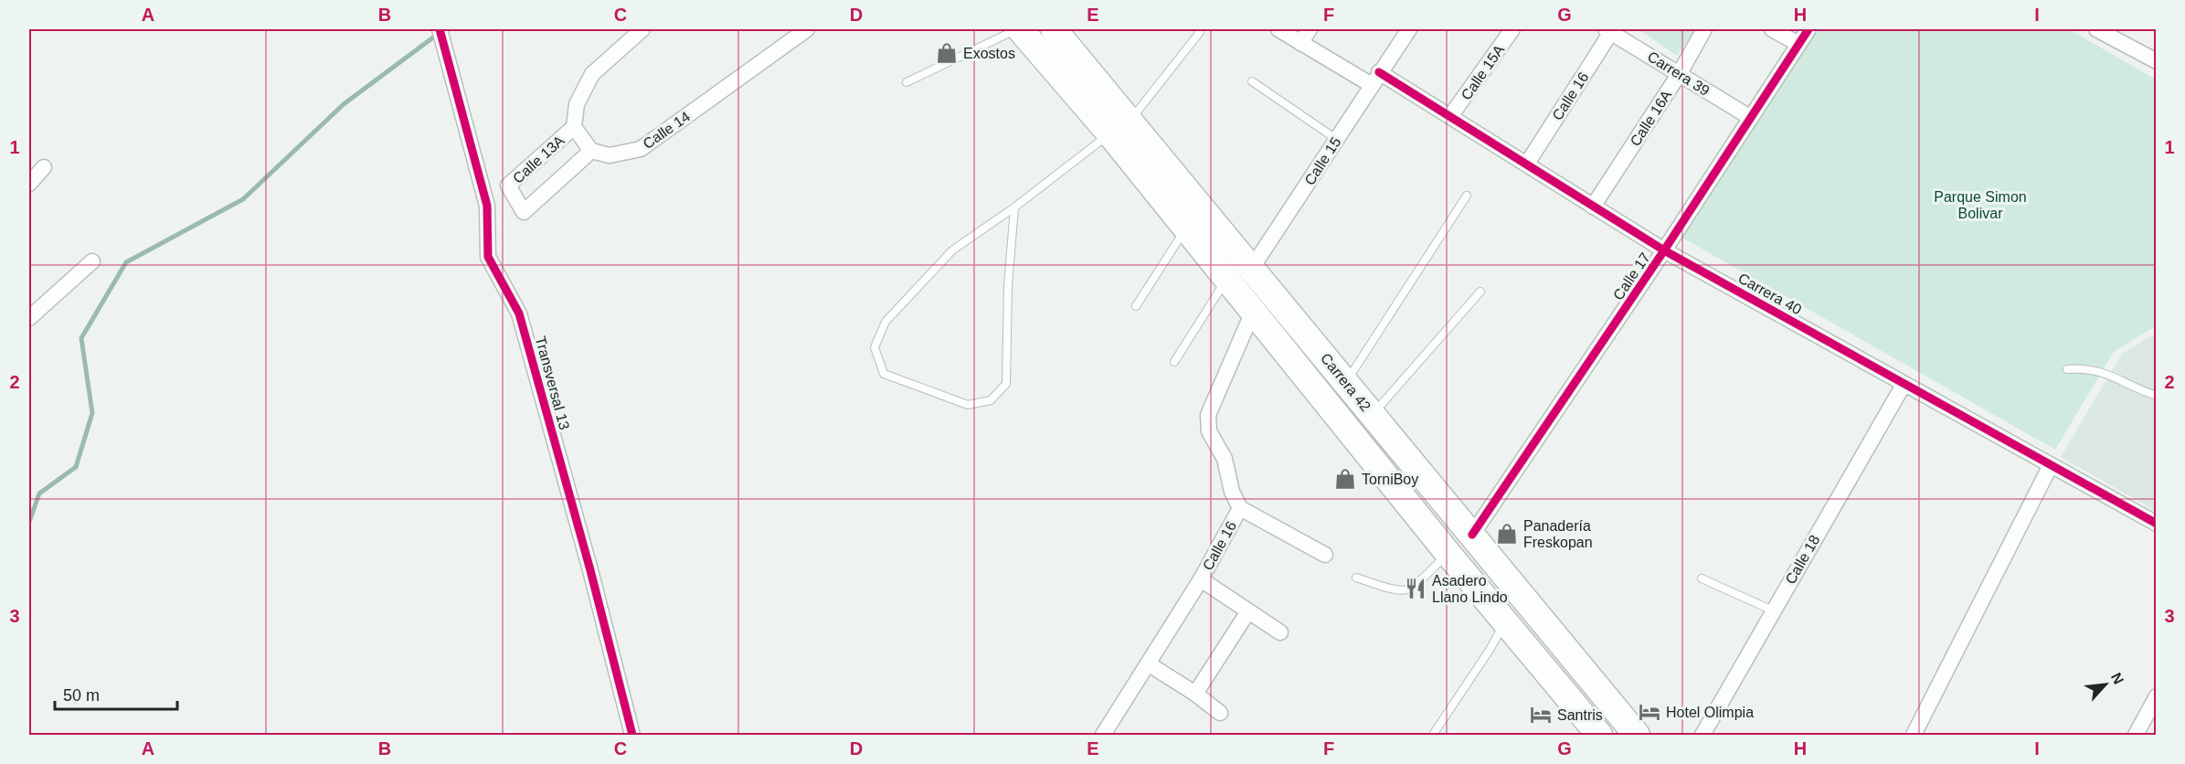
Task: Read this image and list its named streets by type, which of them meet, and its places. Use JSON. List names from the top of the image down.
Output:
{
  "streets": {
    "highway": ["Carrera 42"],
    "street": [
      "Calle 15A",
      "Carrera 39",
      "Calle 16",
      "Calle 16A",
      "Calle 14",
      "Calle 13A",
      "Calle 15",
      "Calle 17",
      "Carrera 40",
      "Transversal 13",
      "Calle 18"
    ]
  },
  "crossings": [
    ["Calle 15A", "Carrera 40"],
    ["Carrera 39", "Calle 16"],
    ["Carrera 39", "Calle 16A"],
    ["Carrera 39", "Calle 17"],
    ["Calle 16", "Calle 15"],
    ["Calle 16", "Carrera 40"],
    ["Calle 16", "Carrera 42"],
    ["Calle 16A", "Carrera 40"],
    ["Calle 14", "Calle 13A"],
    ["Calle 15", "Carrera 40"],
    ["Calle 15", "Carrera 42"],
    ["Calle 17", "Carrera 40"],
    ["Calle 17", "Carrera 42"],
    ["Carrera 40", "Calle 18"]
  ],
  "parks": ["Parque Simon Bolivar"],
  "places": {
    "shop": ["Exostos", "TorniBoy", "Panadería Freskopan"],
    "restaurant": ["Asadero Llano Lindo"],
    "hotel": ["Hotel Olimpia", "Santris"]
  },
  "scale_bar": "50 m",
  "north": "top right",
  "grid": {
    "columns": [
      "A",
      "B",
      "C",
      "D",
      "E",
      "F",
      "G",
      "H",
      "I"
    ],
    "rows": ["1", "2", "3"]
  }
}
